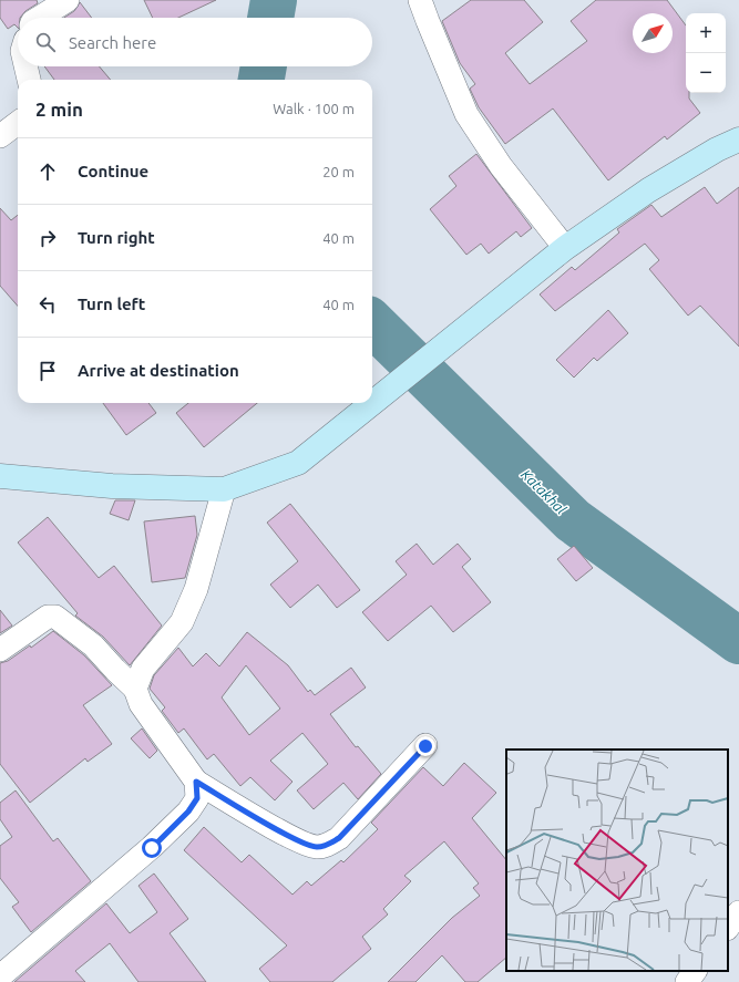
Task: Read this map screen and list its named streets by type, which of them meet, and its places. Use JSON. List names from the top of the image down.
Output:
{
  "water": ["Katakhal"],
  "north": "top right",
  "page": {
    "map_buttons": ["+", "−"],
    "search": "Search here",
    "heading": ["2 min", "Walk · 100 m"],
    "list": [
      ["Continue", "20 m"],
      ["Turn right", "40 m"],
      ["Turn left", "40 m"],
      "Arrive at destination"
    ]
  }
}
